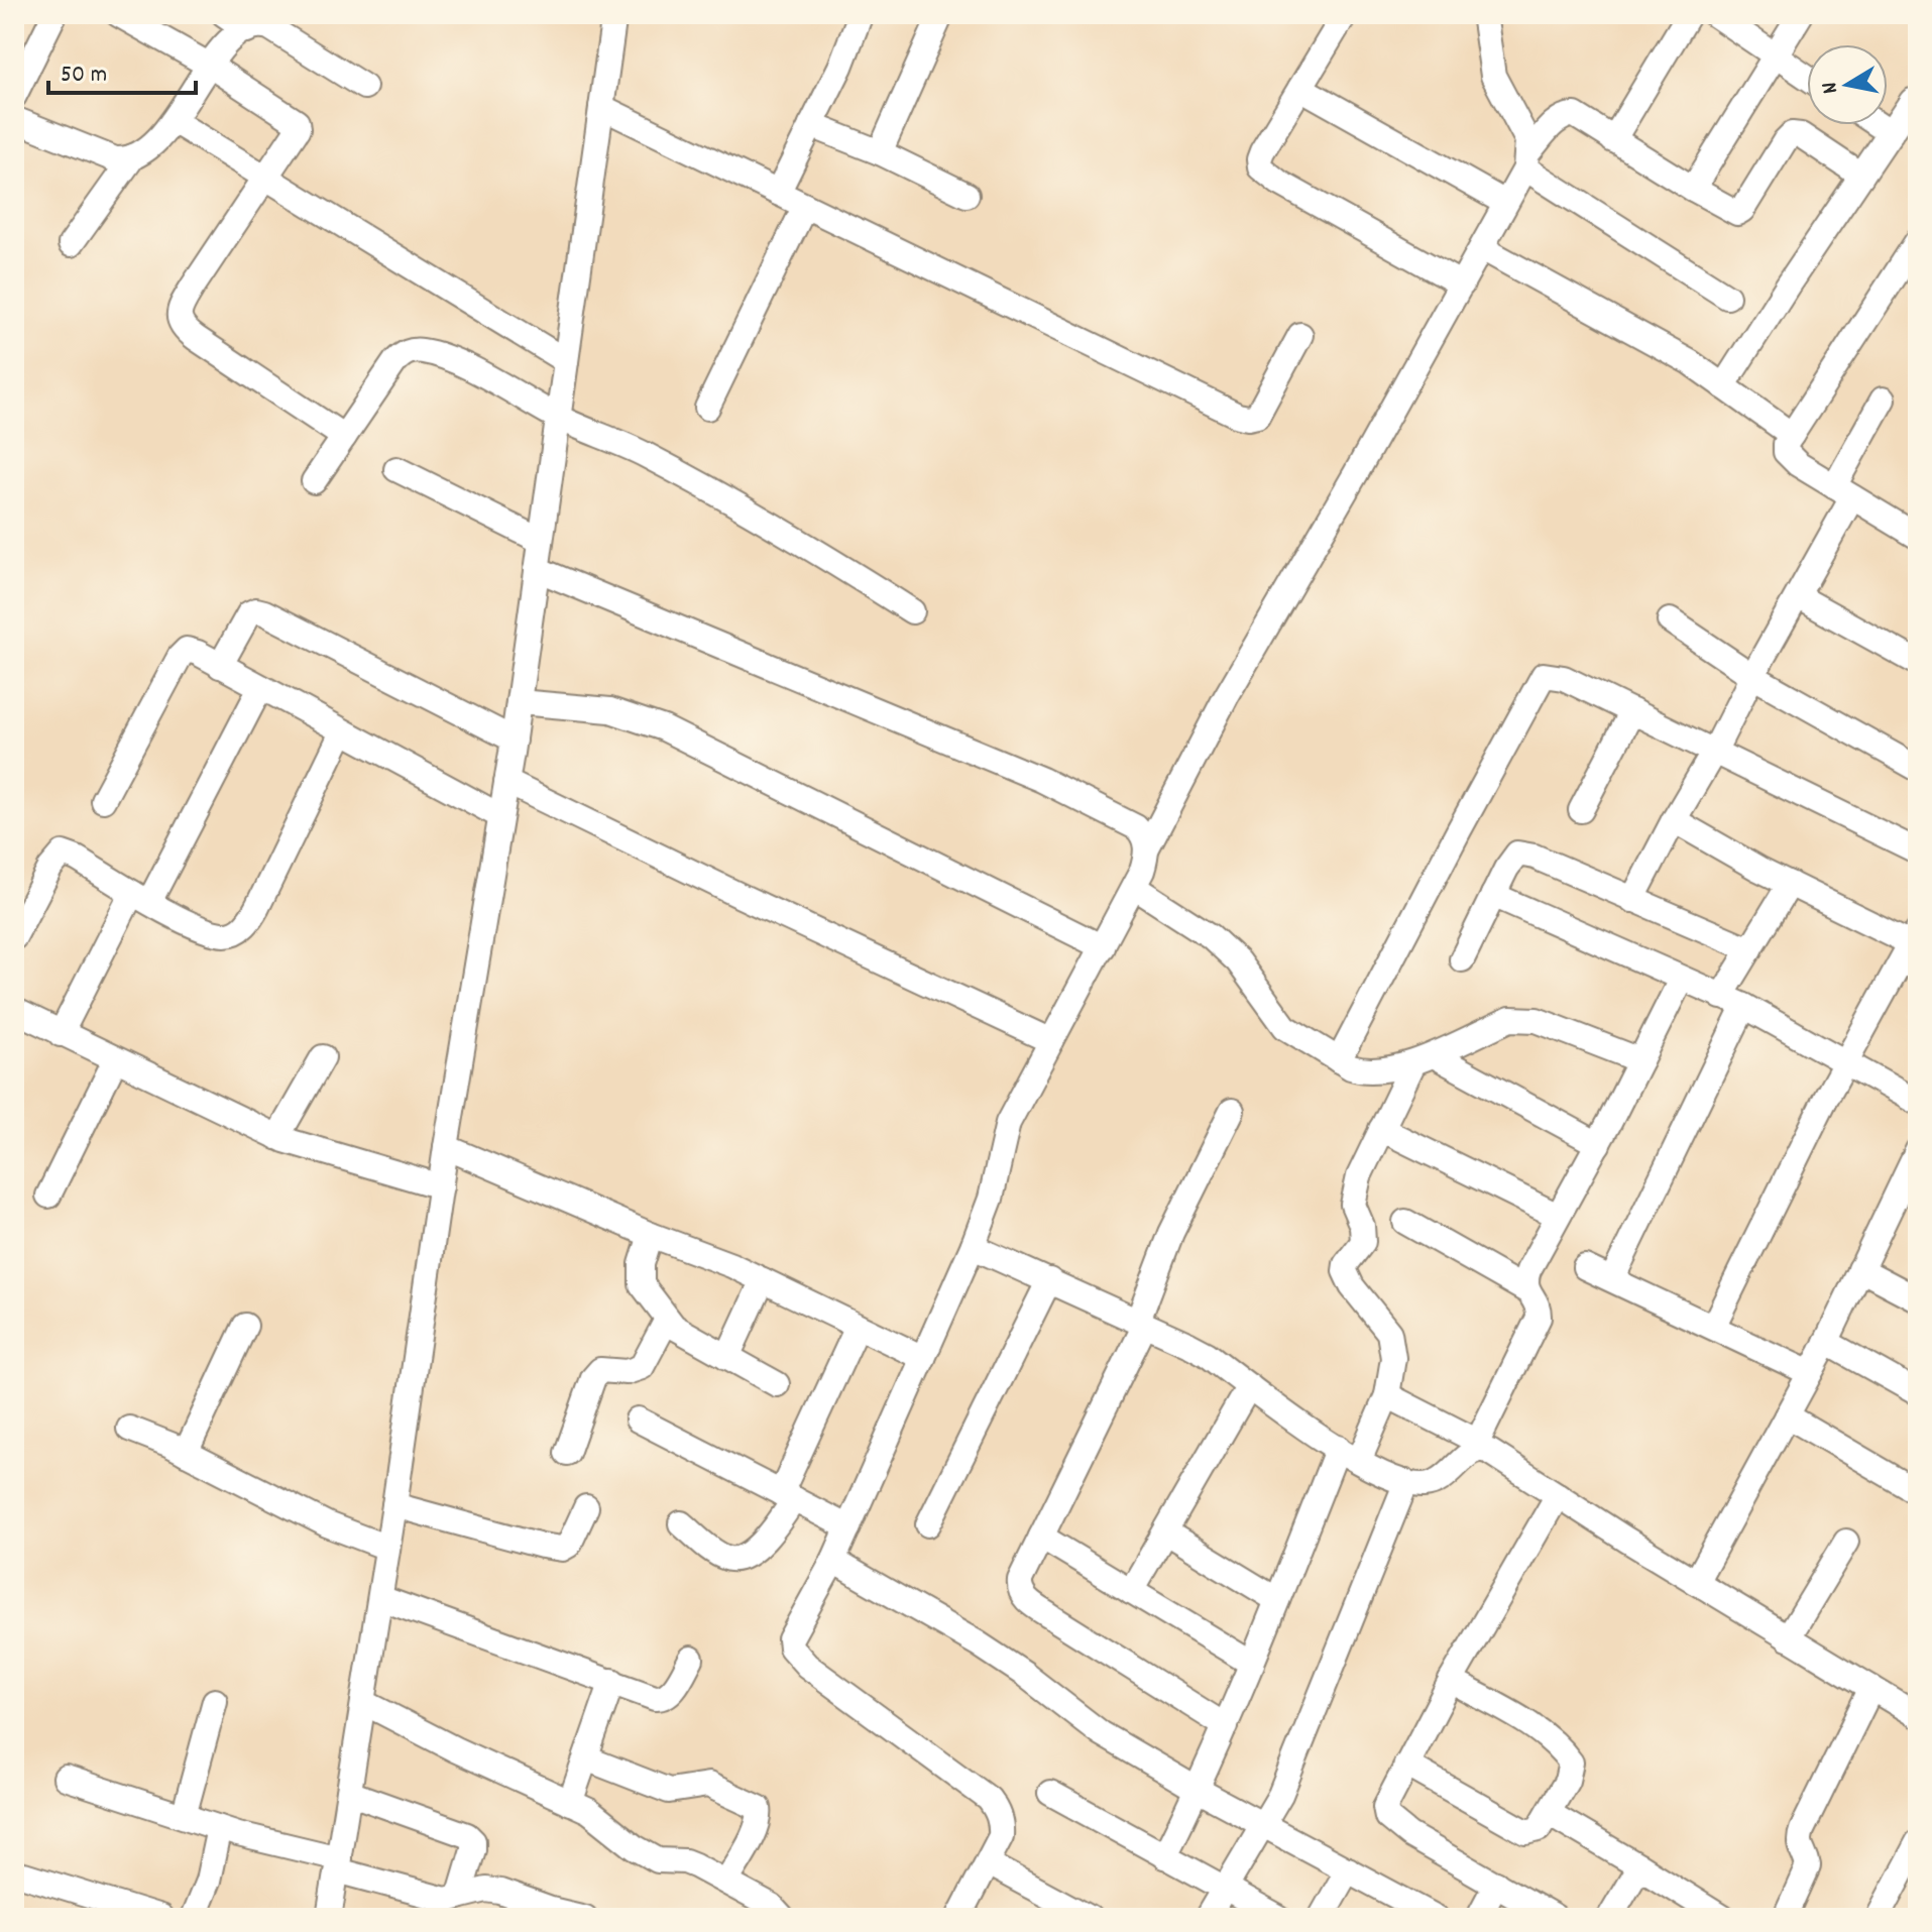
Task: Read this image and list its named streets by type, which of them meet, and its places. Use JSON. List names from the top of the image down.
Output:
{
  "scale_bar": "50 m",
  "north": "left"
}
